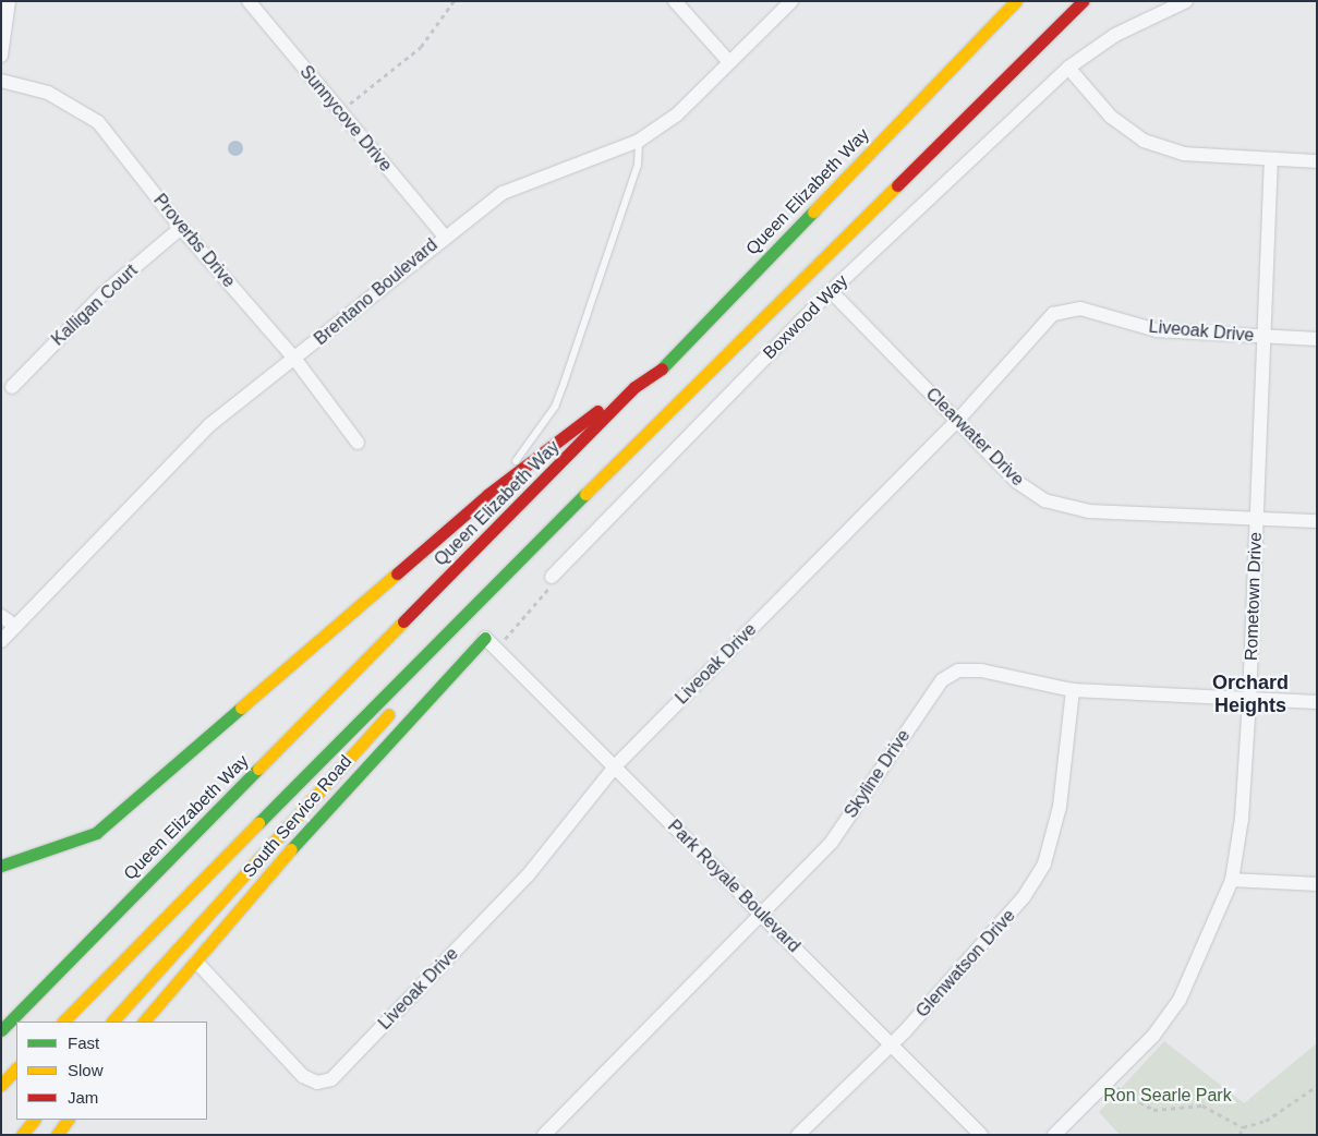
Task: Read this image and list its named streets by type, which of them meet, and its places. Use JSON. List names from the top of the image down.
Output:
{
  "streets": {
    "main road": ["Queen Elizabeth Way", "South Service Road"],
    "street": [
      "Sunnycove Drive",
      "Proverbs Drive",
      "Brentano Boulevard",
      "Kalligan Court",
      "Boxwood Way",
      "Liveoak Drive",
      "Clearwater Drive",
      "Rometown Drive",
      "Skyline Drive",
      "Park Royale Boulevard",
      "Glenwatson Drive"
    ]
  },
  "crossings": [
    ["Sunnycove Drive", "Brentano Boulevard"],
    ["Proverbs Drive", "Brentano Boulevard"],
    ["Proverbs Drive", "Kalligan Court"],
    ["Boxwood Way", "Clearwater Drive"],
    ["Liveoak Drive", "Clearwater Drive"],
    ["Liveoak Drive", "Rometown Drive"],
    ["Liveoak Drive", "South Service Road"],
    ["Liveoak Drive", "Park Royale Boulevard"],
    ["Clearwater Drive", "Rometown Drive"],
    ["Rometown Drive", "Skyline Drive"],
    ["Skyline Drive", "Park Royale Boulevard"],
    ["Skyline Drive", "Glenwatson Drive"],
    ["South Service Road", "Park Royale Boulevard"],
    ["Park Royale Boulevard", "Glenwatson Drive"]
  ],
  "districts": ["Orchard Heights"],
  "parks": ["Ron Searle Park"],
  "legend": ["Fast", "Slow", "Jam"]
}
